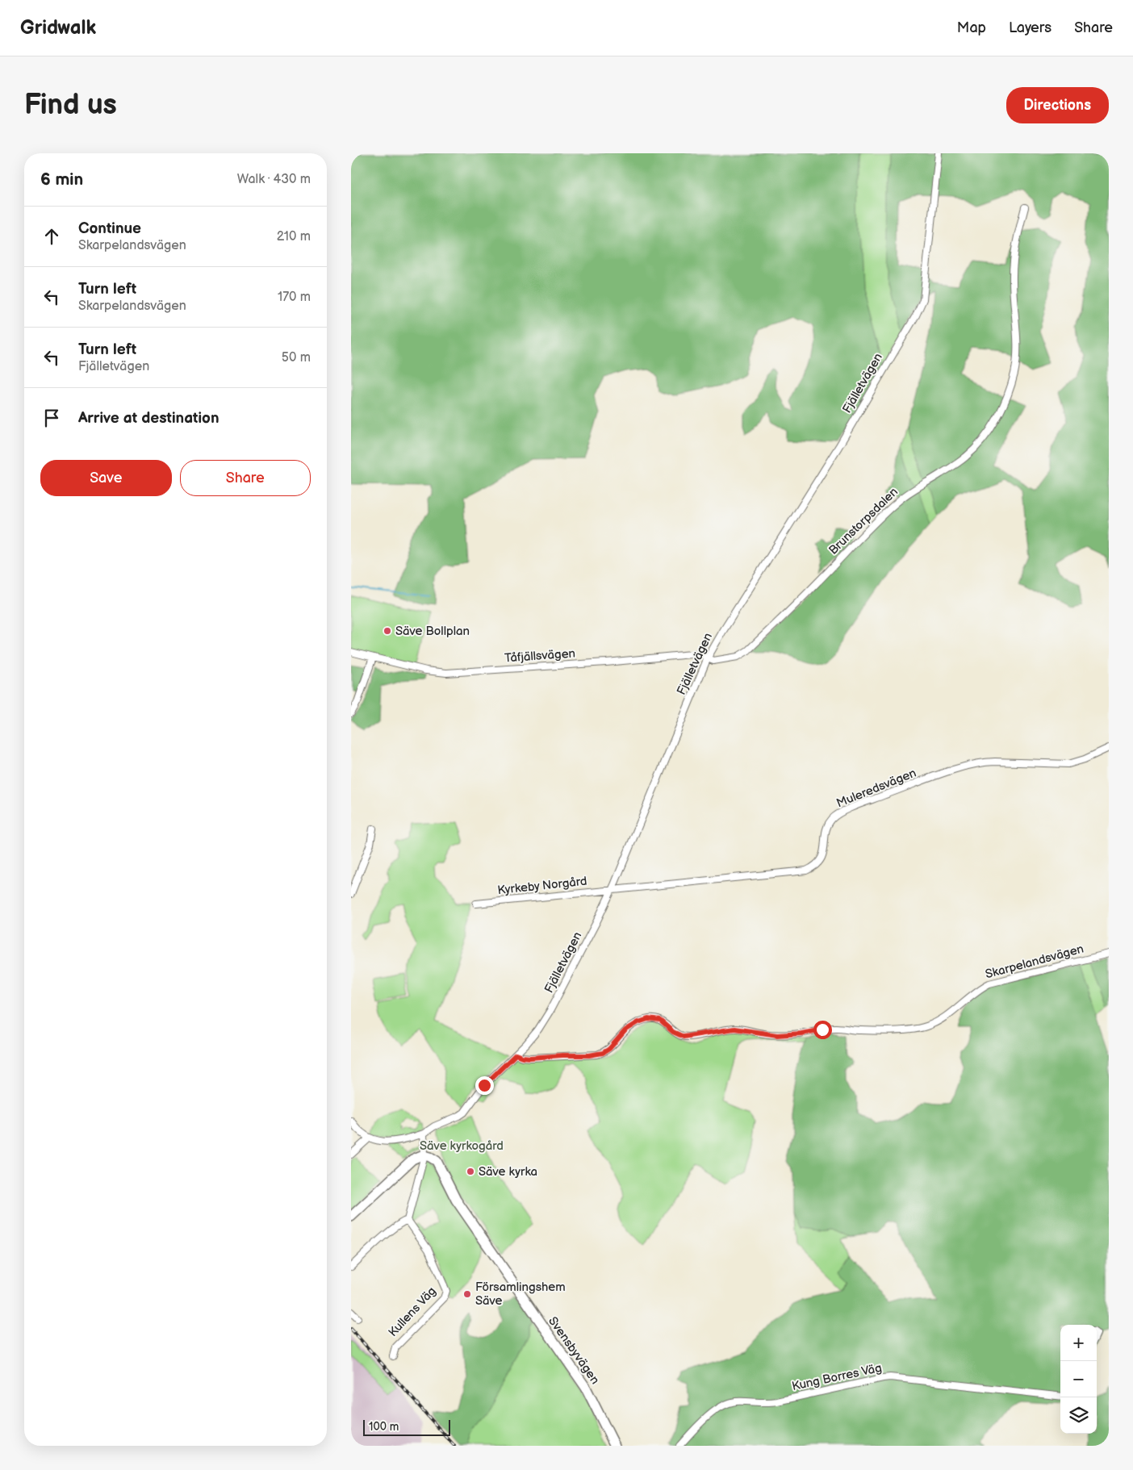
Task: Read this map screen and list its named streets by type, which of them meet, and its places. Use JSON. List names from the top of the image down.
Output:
{
  "streets": {
    "street": [
      "Fjälletvägen",
      "Brunstorpsdalen",
      "Tåfjällsvägen",
      "Muleredsvägen",
      "Kyrkeby Norgård",
      "Skarpelandsvägen",
      "Kullens Väg",
      "Svensbyvägen",
      "Kung Borres Väg"
    ]
  },
  "crossings": [
    ["Fjälletvägen", "Brunstorpsdalen"],
    ["Fjälletvägen", "Tåfjällsvägen"],
    ["Fjälletvägen", "Muleredsvägen"],
    ["Fjälletvägen", "Kyrkeby Norgård"],
    ["Fjälletvägen", "Skarpelandsvägen"],
    ["Brunstorpsdalen", "Tåfjällsvägen"],
    ["Muleredsvägen", "Kyrkeby Norgård"]
  ],
  "parks": ["Säve kyrkogård"],
  "places": ["Säve Bollplan", "Säve kyrka", "Församlingshem Säve"],
  "scale_bar": "100 m",
  "page": {
    "header": "Gridwalk",
    "nav": ["Map", "Layers", "Share"],
    "buttons": [
      "Directions",
      ["Save", "Share"]
    ],
    "title": "Find us",
    "heading": ["6 min", "Walk · 430 m"],
    "list": [
      ["Continue", "Skarpelandsvägen", "210 m"],
      ["Turn left", "Skarpelandsvägen", "170 m"],
      ["Turn left", "Fjälletvägen", "50 m"],
      "Arrive at destination"
    ],
    "map_buttons": ["+", "−"],
    "scale": "100 m"
  }
}
